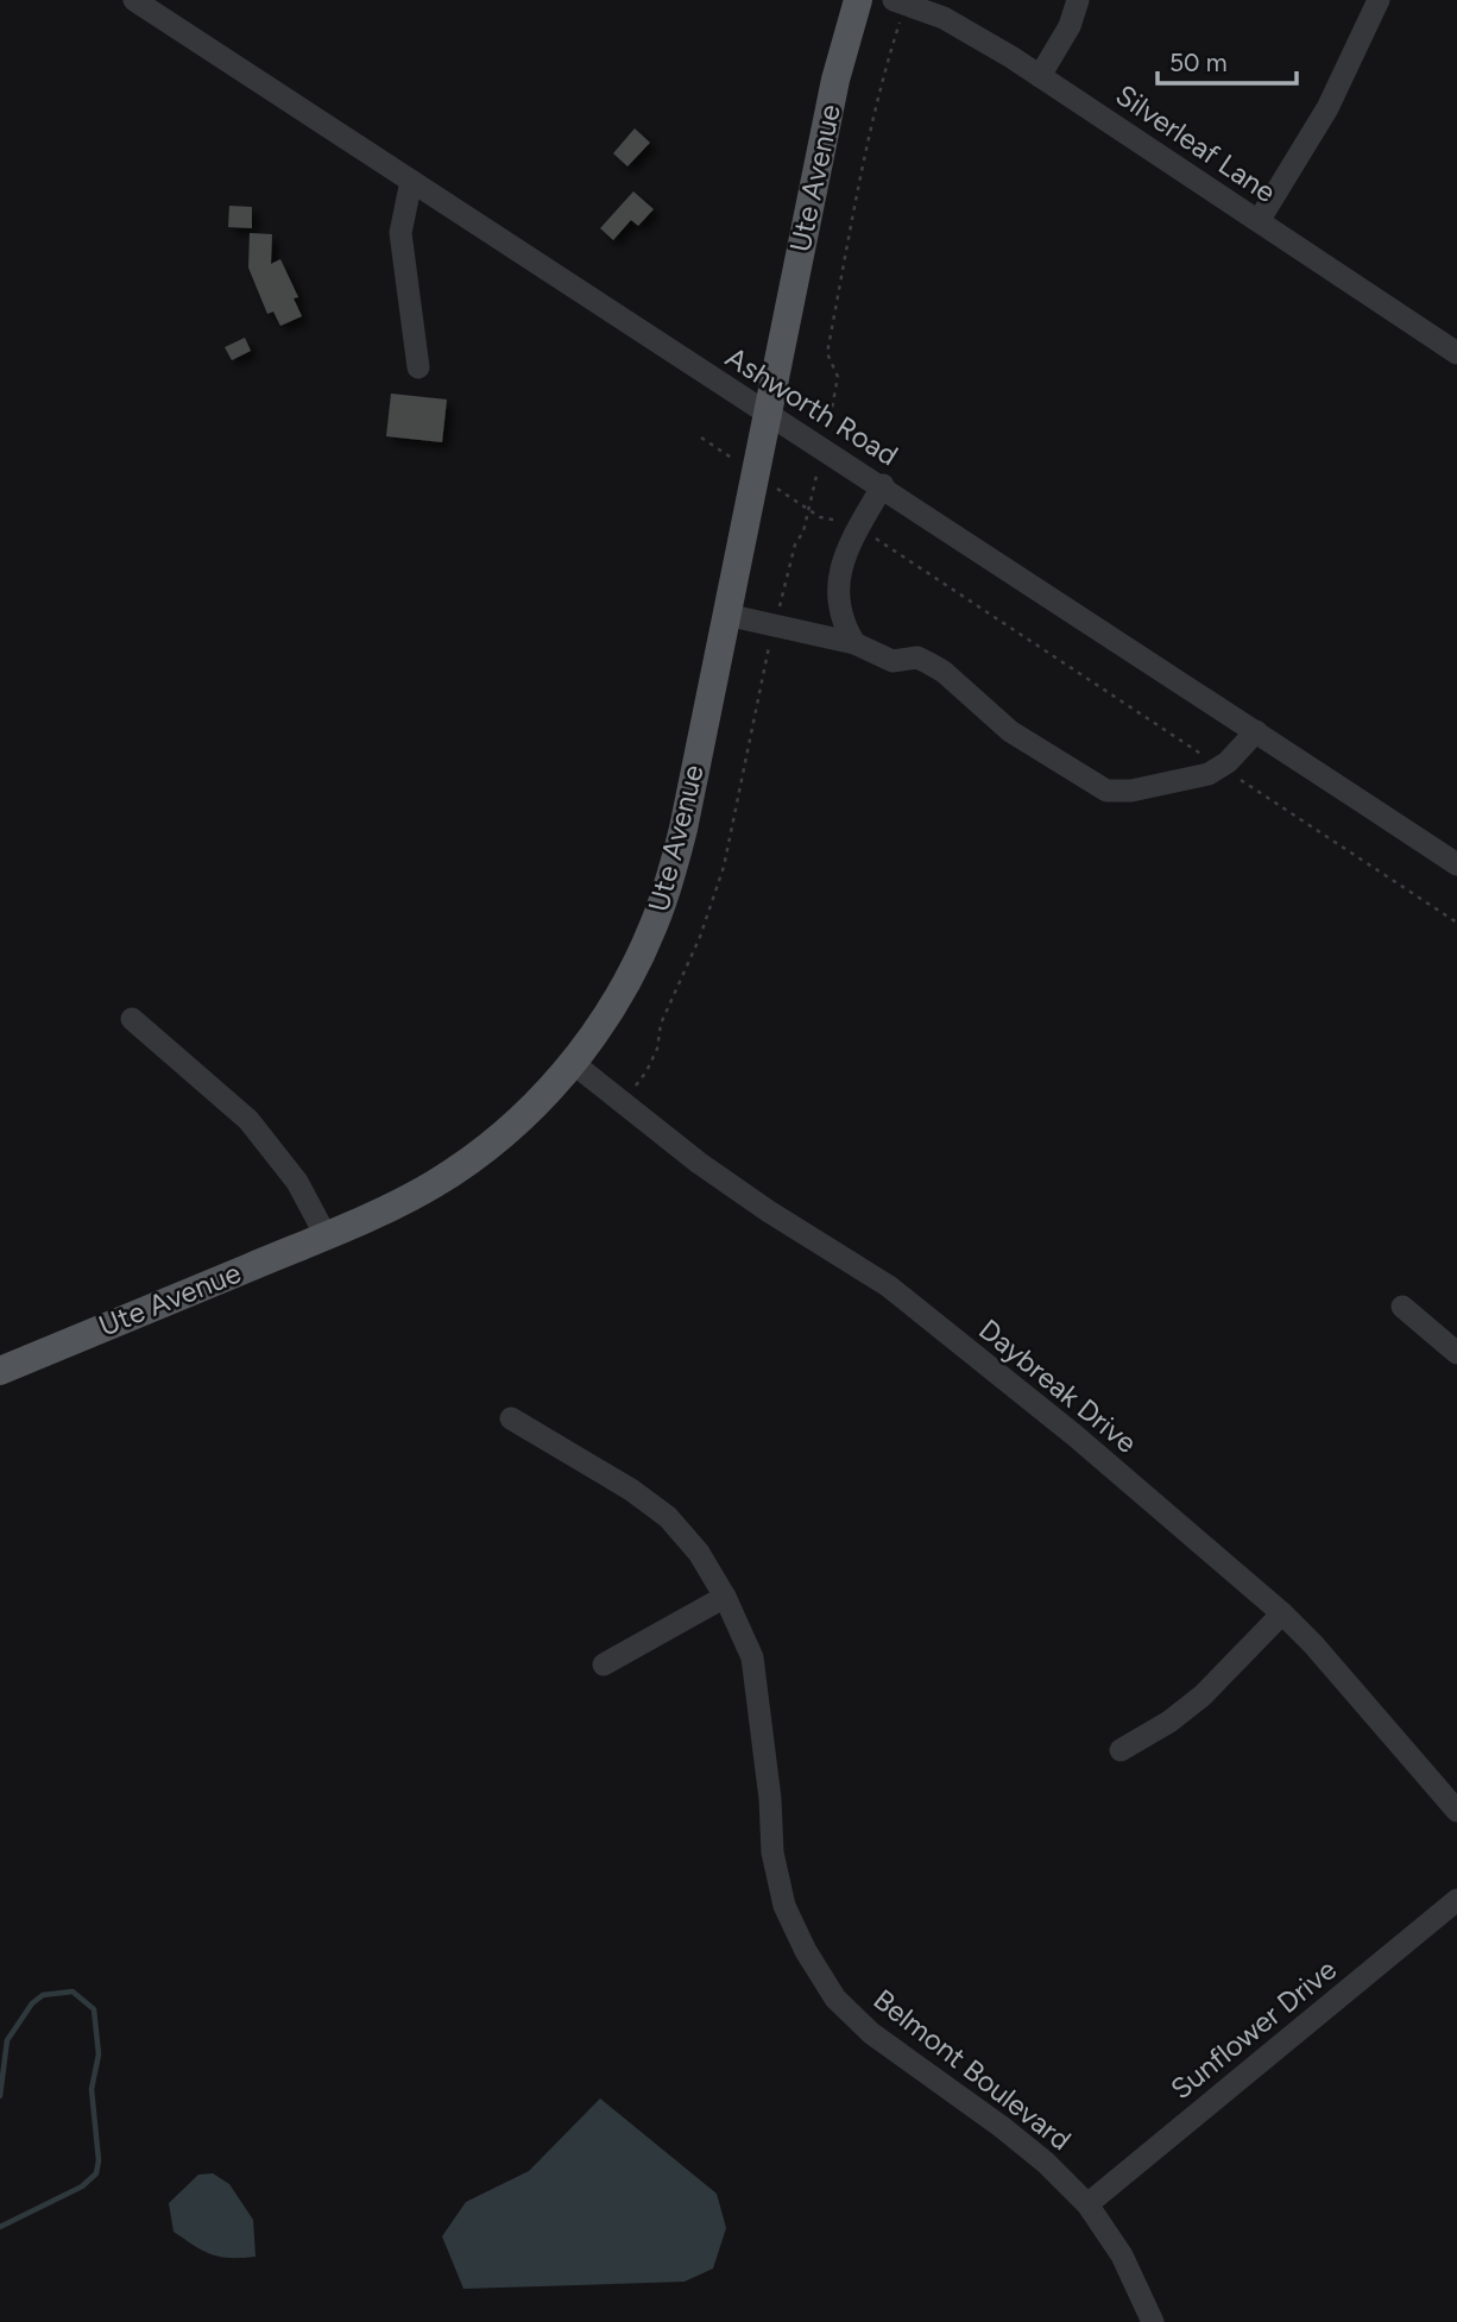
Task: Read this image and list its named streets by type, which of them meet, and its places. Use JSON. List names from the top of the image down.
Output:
{
  "streets": {
    "main road": ["Ute Avenue"],
    "street": [
      "Silverleaf Lane",
      "Ashworth Road",
      "Daybreak Drive",
      "Sunflower Drive",
      "Belmont Boulevard"
    ]
  },
  "crossings": [
    ["Ute Avenue", "Ashworth Road"],
    ["Ute Avenue", "Daybreak Drive"],
    ["Sunflower Drive", "Belmont Boulevard"]
  ],
  "scale_bar": "50 m"
}
